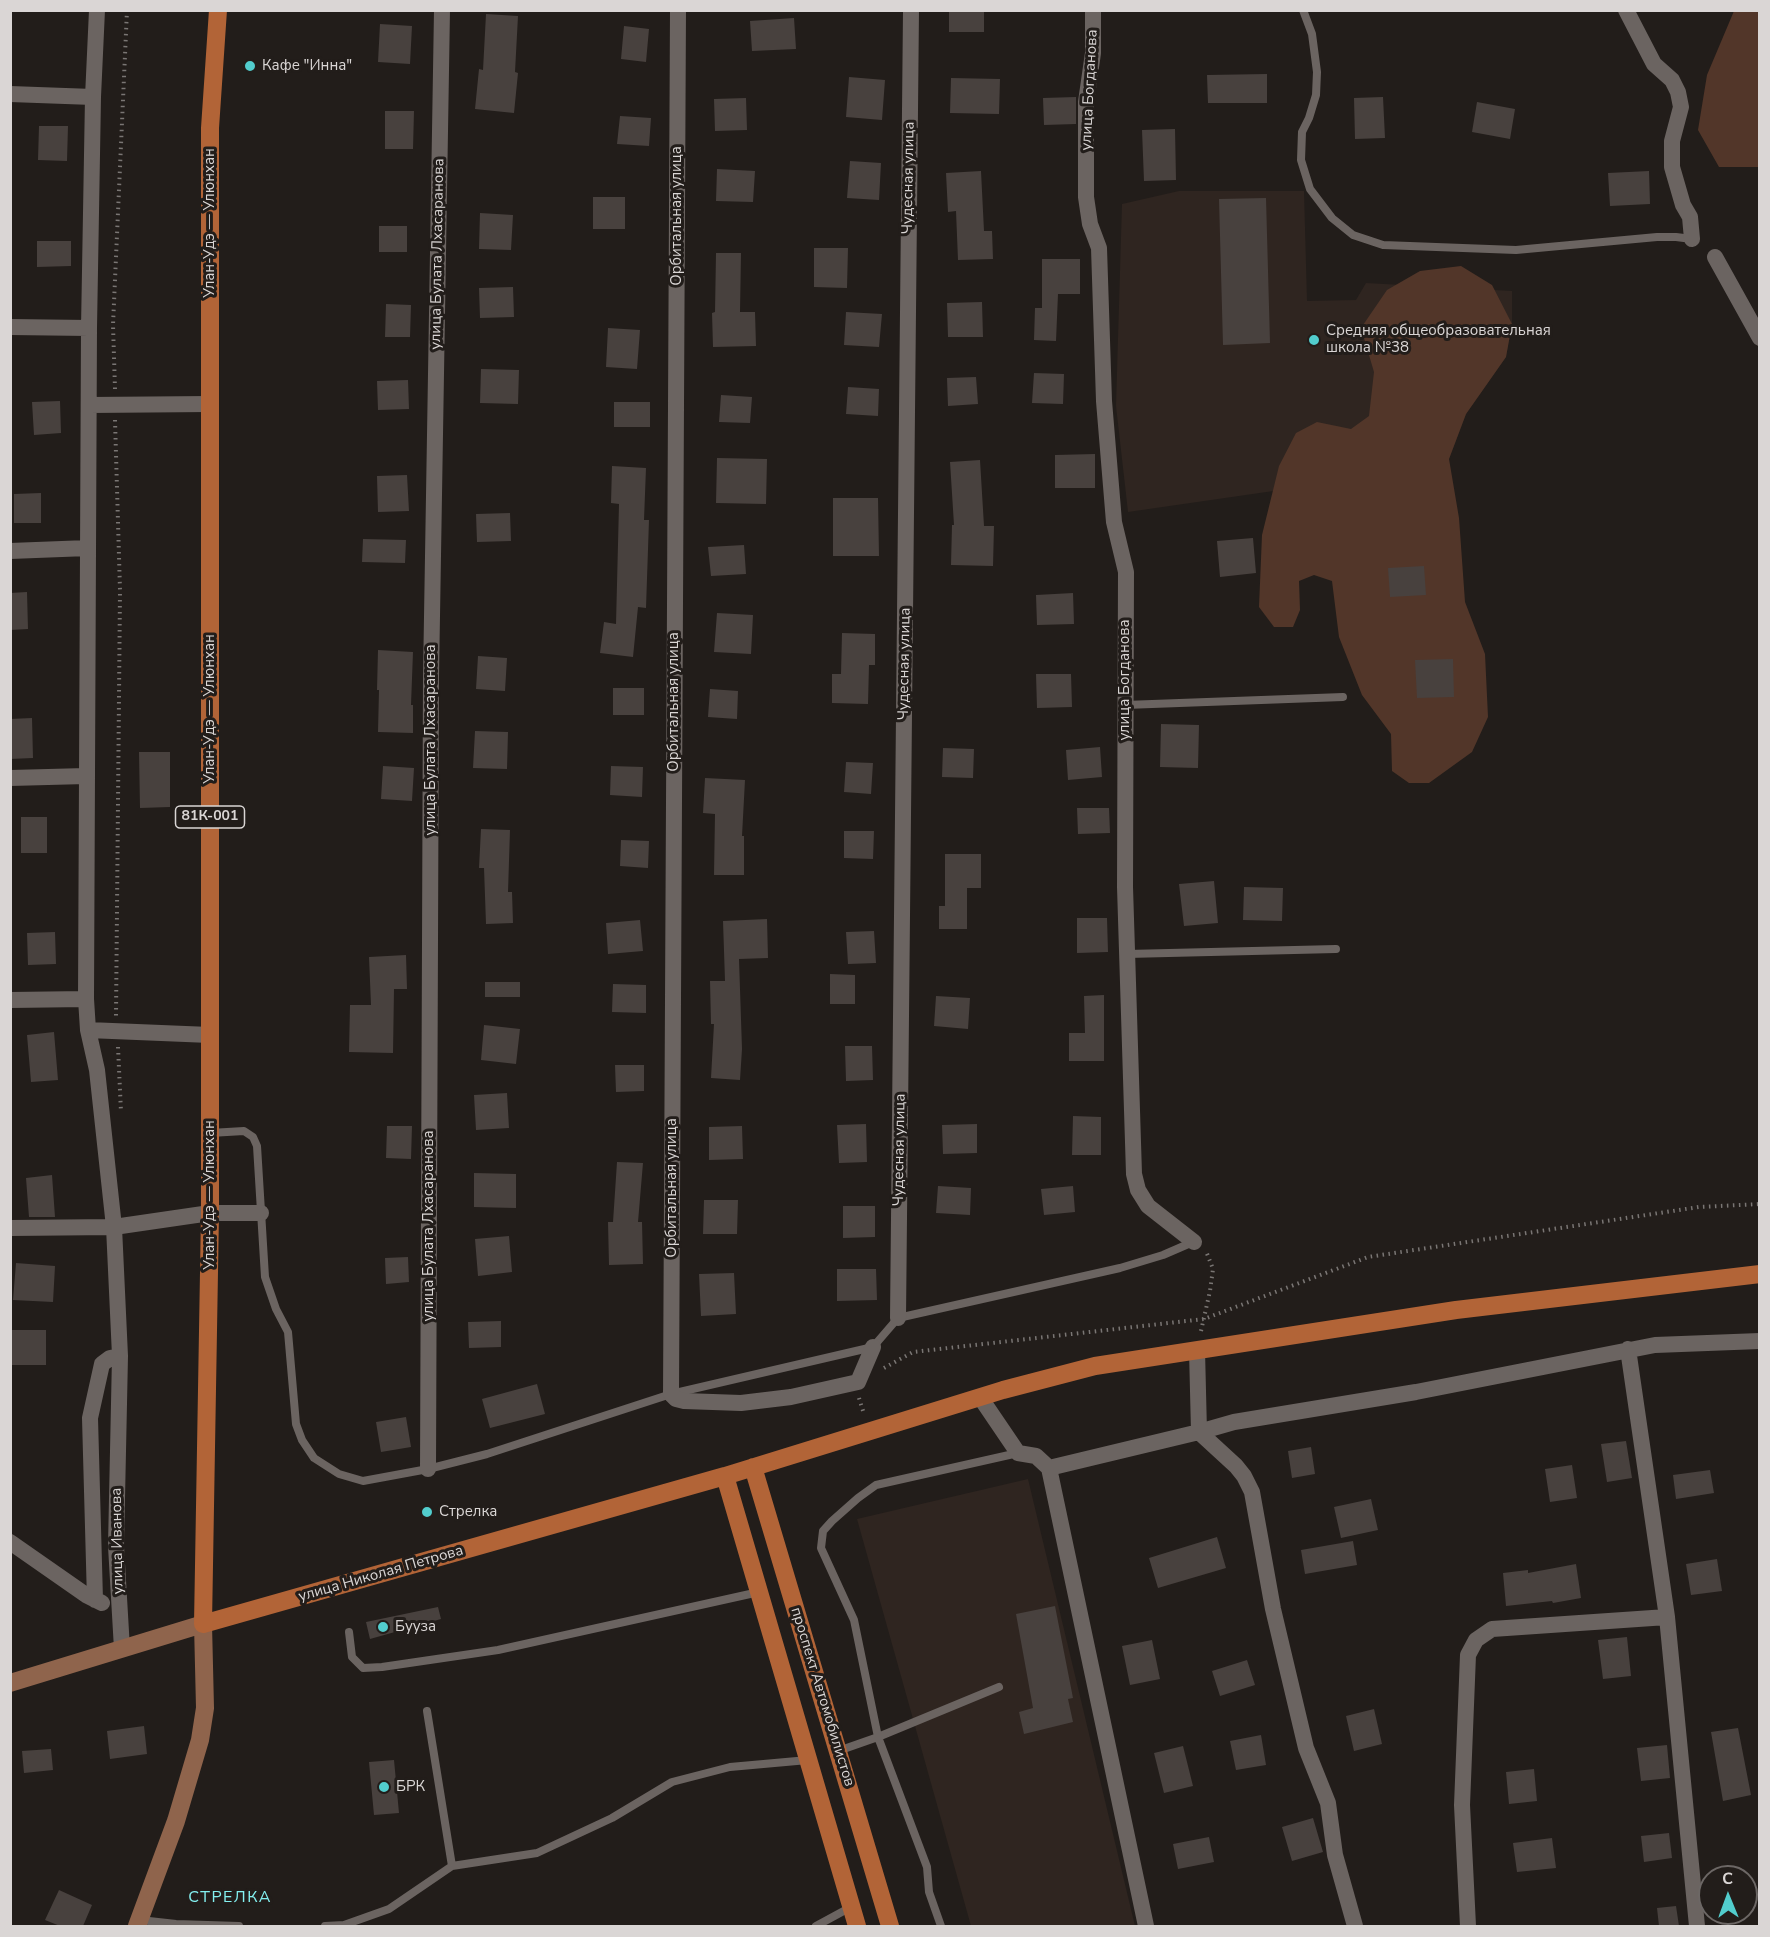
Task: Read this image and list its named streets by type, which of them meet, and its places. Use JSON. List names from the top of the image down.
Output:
{
  "streets": {
    "main road": [
      "Улан-Удэ — Улюнхан",
      "81К-001",
      "улица Николая Петрова",
      "проспект Автомобилистов"
    ],
    "street": [
      "улица Богданова",
      "Чудесная улица",
      "Орбитальная улица",
      "улица Булата Лхасаранова",
      "улица Иванова"
    ]
  },
  "crossings": [
    ["Улан-Удэ — Улюнхан", "улица Николая Петрова"],
    ["улица Иванова", "улица Николая Петрова"],
    ["улица Николая Петрова", "проспект Автомобилистов"]
  ],
  "districts": ["СТРЕЛКА"],
  "places": [
    "Кафе \"Инна\"",
    "Средняя общеобразовательная школа №38",
    "Стрелка",
    "Бууза",
    "БРК"
  ],
  "north": "top"
}
